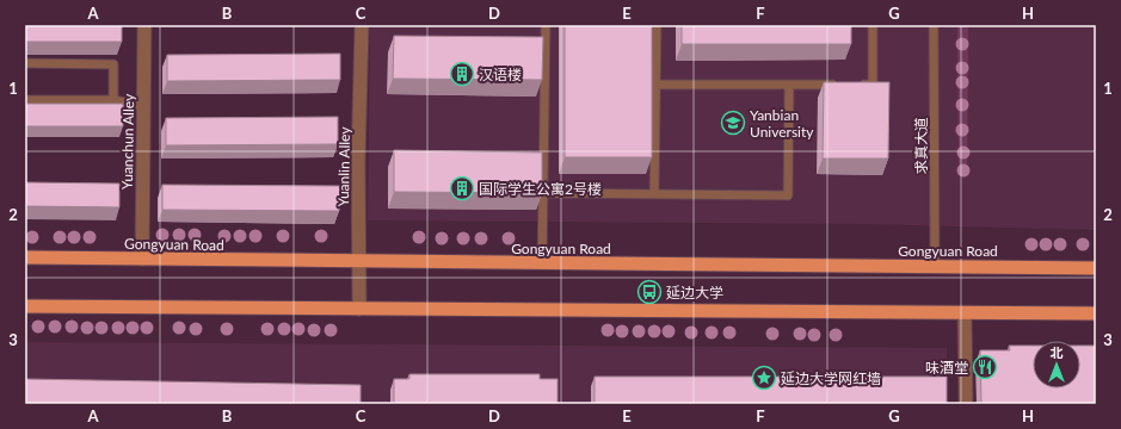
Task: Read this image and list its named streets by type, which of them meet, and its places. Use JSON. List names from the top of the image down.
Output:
{
  "streets": {
    "main road": ["Gongyuan Road"],
    "street": ["Yuanchun Alley", "Yuanlin Alley"],
    "lane": ["求真大道"]
  },
  "crossings": [
    ["Yuanchun Alley", "Gongyuan Road"],
    ["求真大道", "Gongyuan Road"],
    ["Yuanlin Alley", "Gongyuan Road"]
  ],
  "places": {
    "building": ["汉语楼", "国际学生公寓2号楼"],
    "school or university": ["Yanbian University"],
    "bus stop": ["延边大学"],
    "restaurant": ["味酒堂"],
    "place": ["延边大学网红墙"]
  },
  "north": "top",
  "grid": {
    "columns": [
      "A",
      "B",
      "C",
      "D",
      "E",
      "F",
      "G",
      "H"
    ],
    "rows": ["1", "2", "3"]
  }
}
